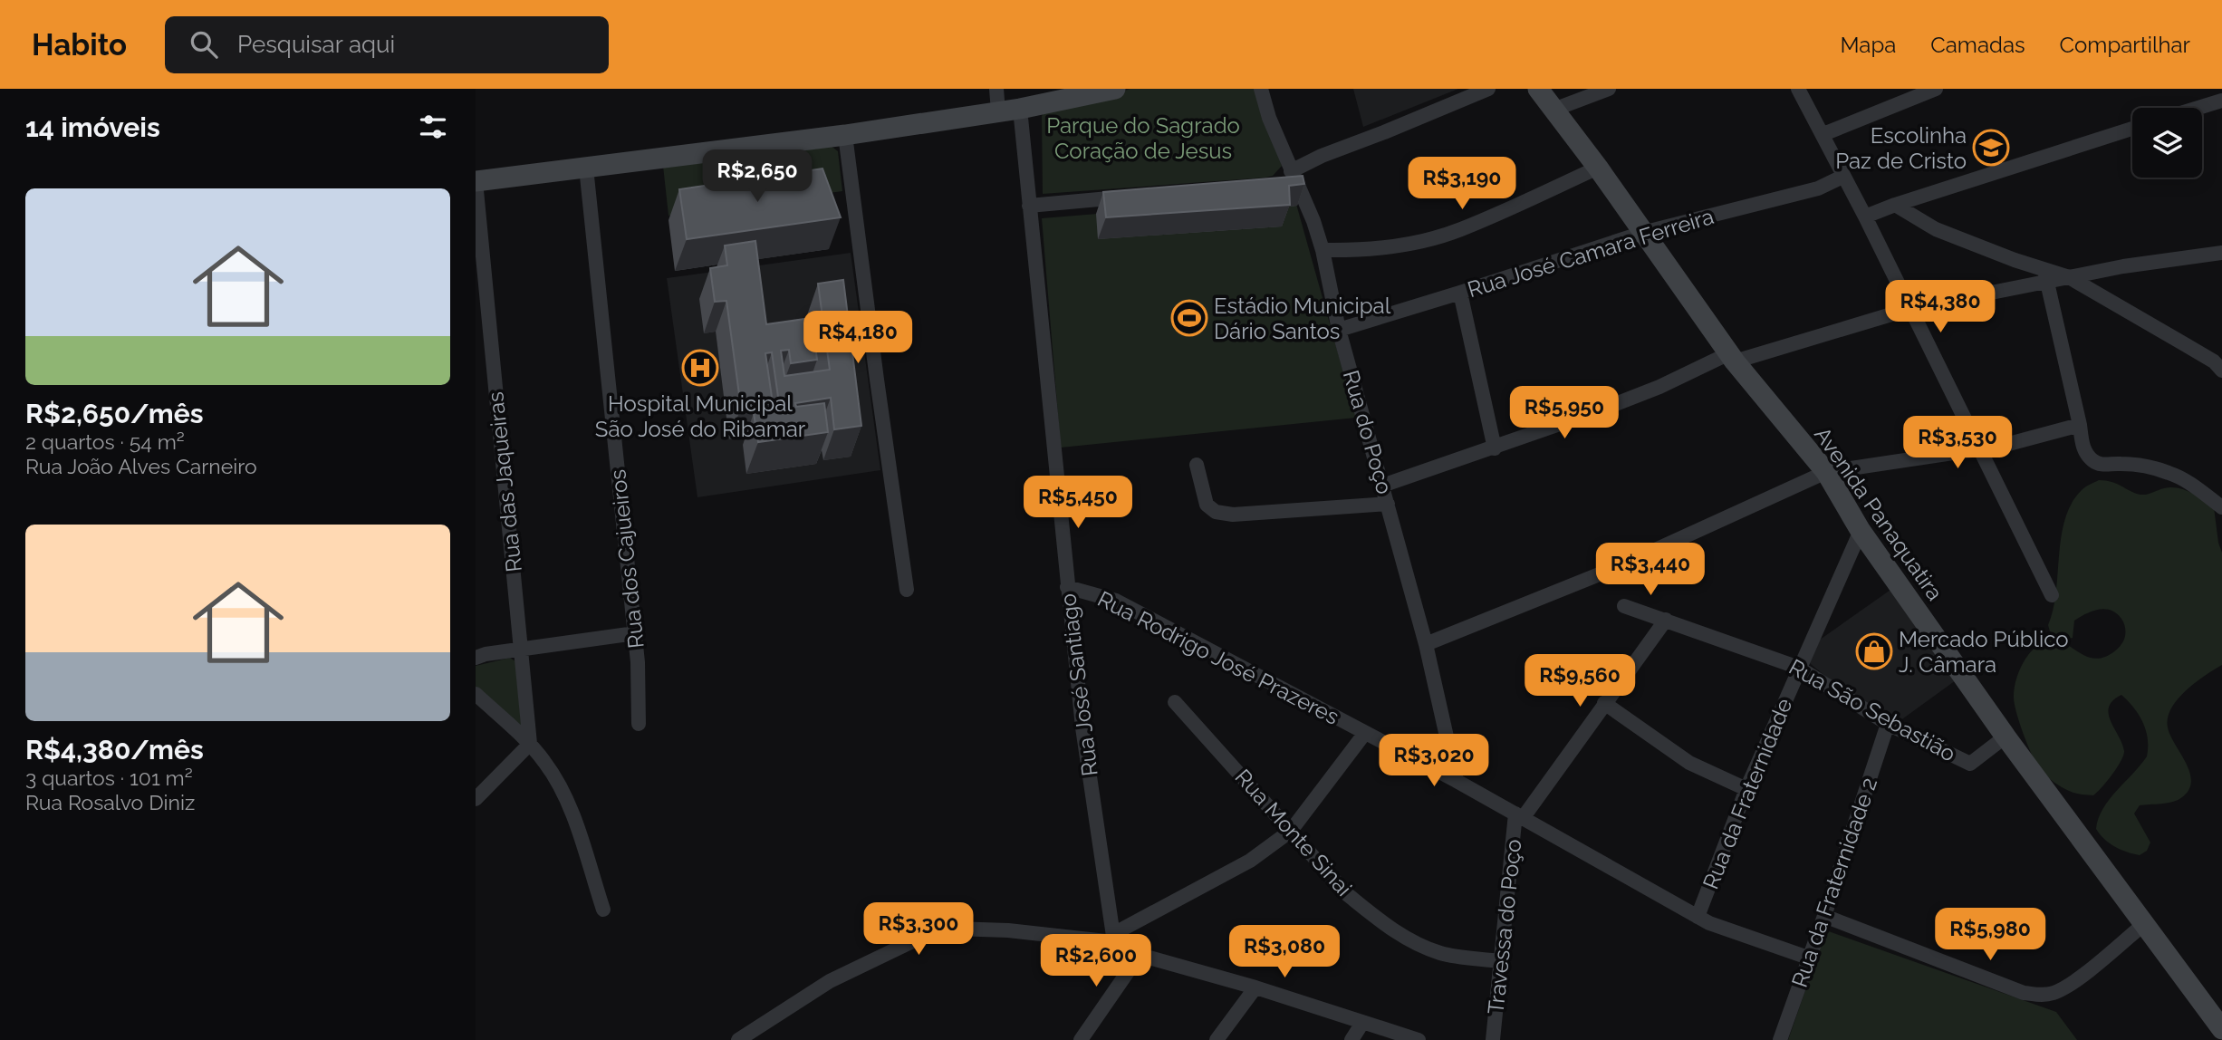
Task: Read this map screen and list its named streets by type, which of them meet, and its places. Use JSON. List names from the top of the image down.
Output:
{
  "streets": {
    "main road": ["Avenida Panaquatira"],
    "street": [
      "Rua José Camara Ferreira",
      "Rua do Poço",
      "Rua das Jaqueiras",
      "Rua dos Cajueiros",
      "Rua Rodrigo José Prazeres",
      "Rua José Santiago",
      "Rua São Sebastião",
      "Rua da Fraternidade",
      "Rua Monte Sinai",
      "Rua da Fraternidade 2",
      "Travessa do Poço"
    ]
  },
  "crossings": [
    ["Rua José Camara Ferreira", "Rua do Poço"],
    ["Rua José Camara Ferreira", "Avenida Panaquatira"],
    ["Rua do Poço", "Rua Rodrigo José Prazeres"],
    ["Avenida Panaquatira", "Rua São Sebastião"],
    ["Avenida Panaquatira", "Rua da Fraternidade"],
    ["Rua Rodrigo José Prazeres", "Rua José Santiago"],
    ["Rua Rodrigo José Prazeres", "Rua da Fraternidade"],
    ["Rua Rodrigo José Prazeres", "Rua da Fraternidade 2"],
    ["Rua Rodrigo José Prazeres", "Travessa do Poço"],
    ["Rua São Sebastião", "Rua da Fraternidade"],
    ["Rua São Sebastião", "Rua da Fraternidade 2"],
    ["Rua São Sebastião", "Travessa do Poço"],
    ["Rua Monte Sinai", "Travessa do Poço"]
  ],
  "parks": ["Parque do Sagrado Coração de Jesus"],
  "places": {
    "school or university": ["Escolinha Paz de Cristo"],
    "sports": ["Estádio Municipal Dário Santos"],
    "hospital": ["Hospital Municipal São José do Ribamar"],
    "shop": ["Mercado Público J. Câmara"]
  },
  "page": {
    "header": "Habito",
    "search": "Pesquisar aqui",
    "nav": ["Mapa", "Camadas", "Compartilhar"],
    "heading": "14 imóveis",
    "price": [
      "R$2,650",
      "R$3,190",
      "R$4,380",
      "R$4,180",
      "R$5,950",
      "R$3,530",
      "R$5,450",
      "R$3,440",
      "R$9,560",
      "R$3,020",
      "R$3,300",
      "R$5,980",
      "R$3,080",
      "R$2,600"
    ],
    "list": [
      {
        "name": "R$2,650/mês",
        "note": "2 quartos · 54 m² · Rua João Alves Carneiro"
      },
      {
        "name": "R$4,380/mês",
        "note": "3 quartos · 101 m² · Rua Rosalvo Diniz"
      }
    ]
  }
}
